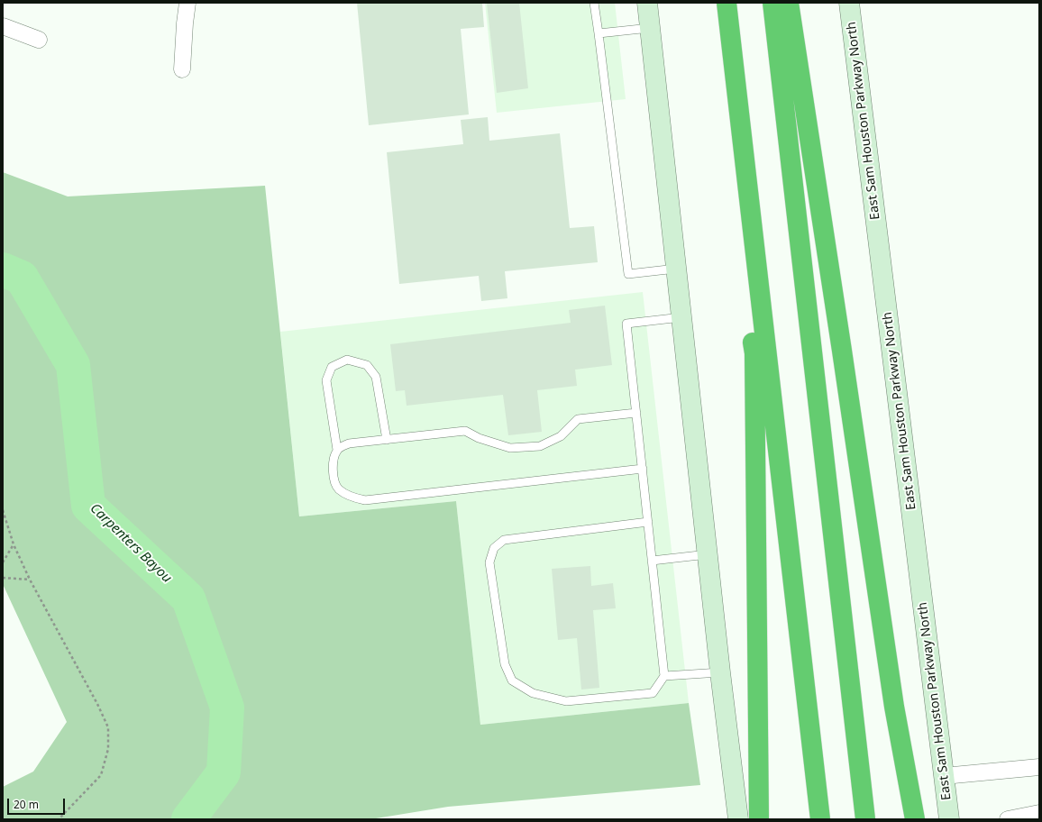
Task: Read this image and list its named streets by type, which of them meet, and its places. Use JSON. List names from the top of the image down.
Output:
{
  "streets": {
    "main road": ["East Sam Houston Parkway North"]
  },
  "water": ["Carpenters Bayou"],
  "scale_bar": "20 m"
}
